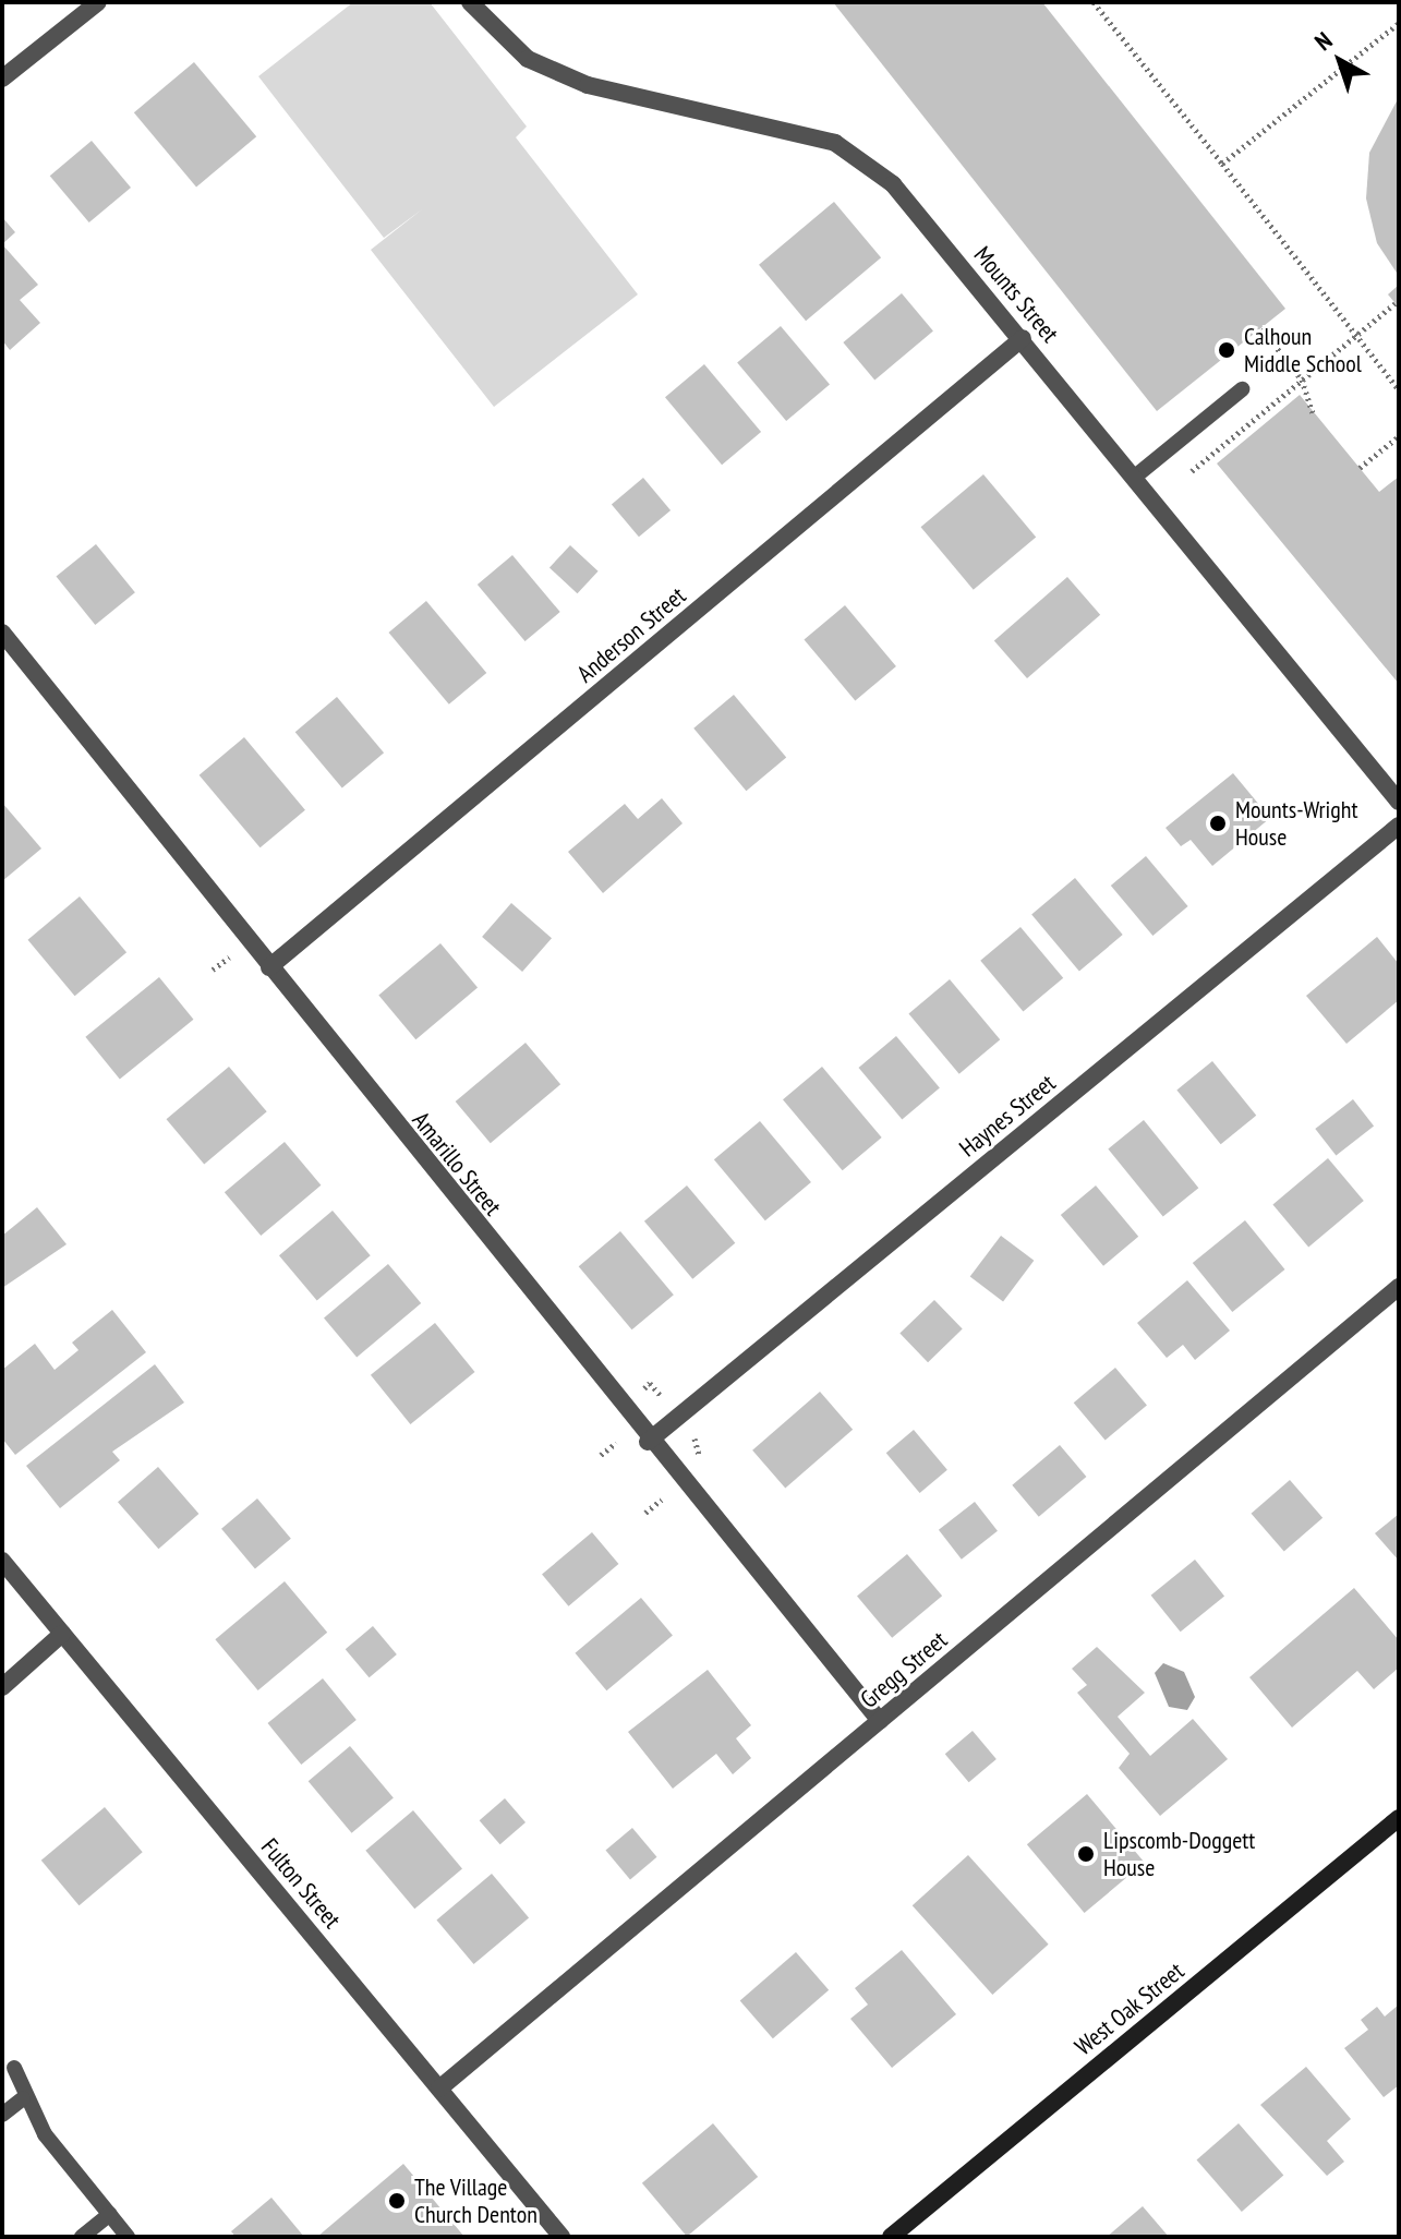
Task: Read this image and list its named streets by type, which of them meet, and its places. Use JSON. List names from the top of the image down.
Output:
{
  "streets": {
    "main road": ["West Oak Street"],
    "street": [
      "Mounts Street",
      "Anderson Street",
      "Haynes Street",
      "Amarillo Street",
      "Gregg Street",
      "Fulton Street"
    ]
  },
  "crossings": [
    ["Mounts Street", "Anderson Street"],
    ["Anderson Street", "Amarillo Street"],
    ["Haynes Street", "Amarillo Street"],
    ["Amarillo Street", "Gregg Street"],
    ["Gregg Street", "Fulton Street"]
  ],
  "places": [
    "Calhoun Middle School",
    "Mounts-Wright House",
    "Lipscomb-Doggett House",
    "The Village Church Denton"
  ],
  "north": "top left"
}
